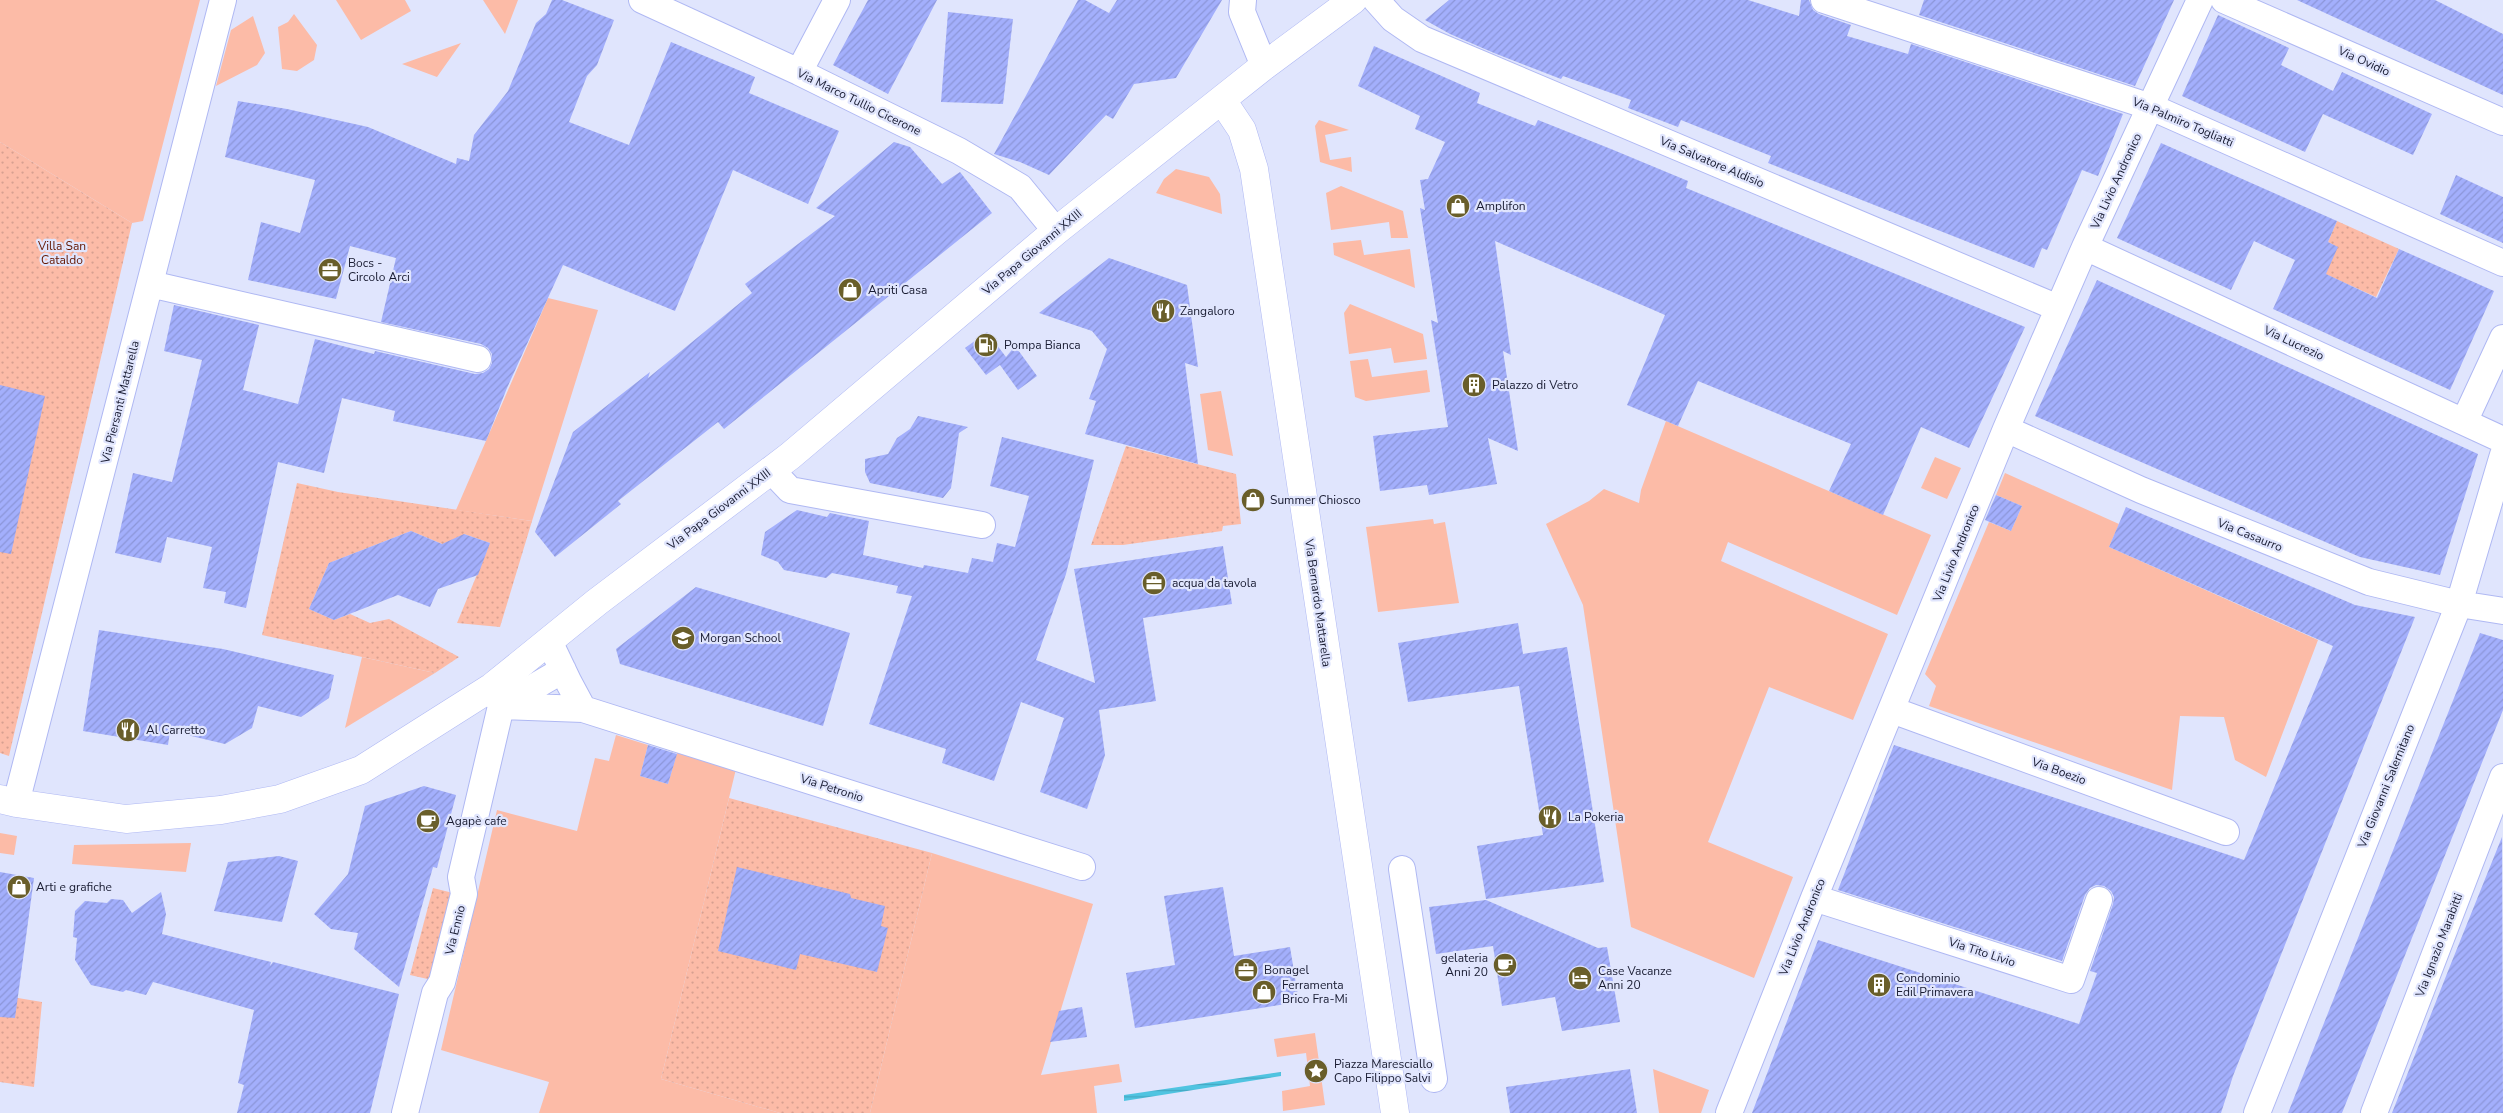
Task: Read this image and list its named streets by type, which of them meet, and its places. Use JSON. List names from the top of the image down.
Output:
{
  "streets": {
    "street": [
      "Via Ovidio",
      "Via Marco Tullio Cicerone",
      "Via Palmiro Togliatti",
      "Via Salvatore Aldisio",
      "Via Livio Andronico",
      "Via Papa Giovanni XXIII",
      "Via Lucrezio",
      "Via Piersanti Mattarella",
      "Via Casaurro",
      "Via Bernardo Mattarella",
      "Via Boezio",
      "Via Giovanni Salernitano",
      "Via Petronio",
      "Via Ennio",
      "Via Ignazio Marabitti",
      "Via Tito Livio"
    ]
  },
  "crossings": [
    ["Via Marco Tullio Cicerone", "Via Papa Giovanni XXIII"],
    ["Via Palmiro Togliatti", "Via Livio Andronico"],
    ["Via Salvatore Aldisio", "Via Livio Andronico"],
    ["Via Livio Andronico", "Via Lucrezio"],
    ["Via Livio Andronico", "Via Casaurro"],
    ["Via Livio Andronico", "Via Boezio"],
    ["Via Livio Andronico", "Via Tito Livio"],
    ["Via Papa Giovanni XXIII", "Via Piersanti Mattarella"],
    ["Via Papa Giovanni XXIII", "Via Bernardo Mattarella"],
    ["Via Papa Giovanni XXIII", "Via Petronio"],
    ["Via Papa Giovanni XXIII", "Via Ennio"],
    ["Via Casaurro", "Via Giovanni Salernitano"],
    ["Via Petronio", "Via Ennio"]
  ],
  "parks": ["Villa San Cataldo"],
  "places": {
    "shop": [
      "Amplifon",
      "Apriti Casa",
      "Summer Chiosco",
      "Arti e grafiche",
      "Ferramenta Brico Fra-Mi"
    ],
    "office": ["Bocs - Circolo Arci", "acqua da tavola", "Bonagel"],
    "restaurant": ["Zangaloro", "Al Carretto", "La Pokeria"],
    "fuel station": ["Pompa Bianca"],
    "building": ["Palazzo di Vetro", "Condominio Edil Primavera"],
    "school or university": ["Morgan School"],
    "cafe": ["Agapè cafe", "gelateria Anni 20"],
    "hotel": ["Case Vacanze Anni 20"],
    "place": ["Piazza Maresciallo Capo Filippo Salvi"]
  }
}
